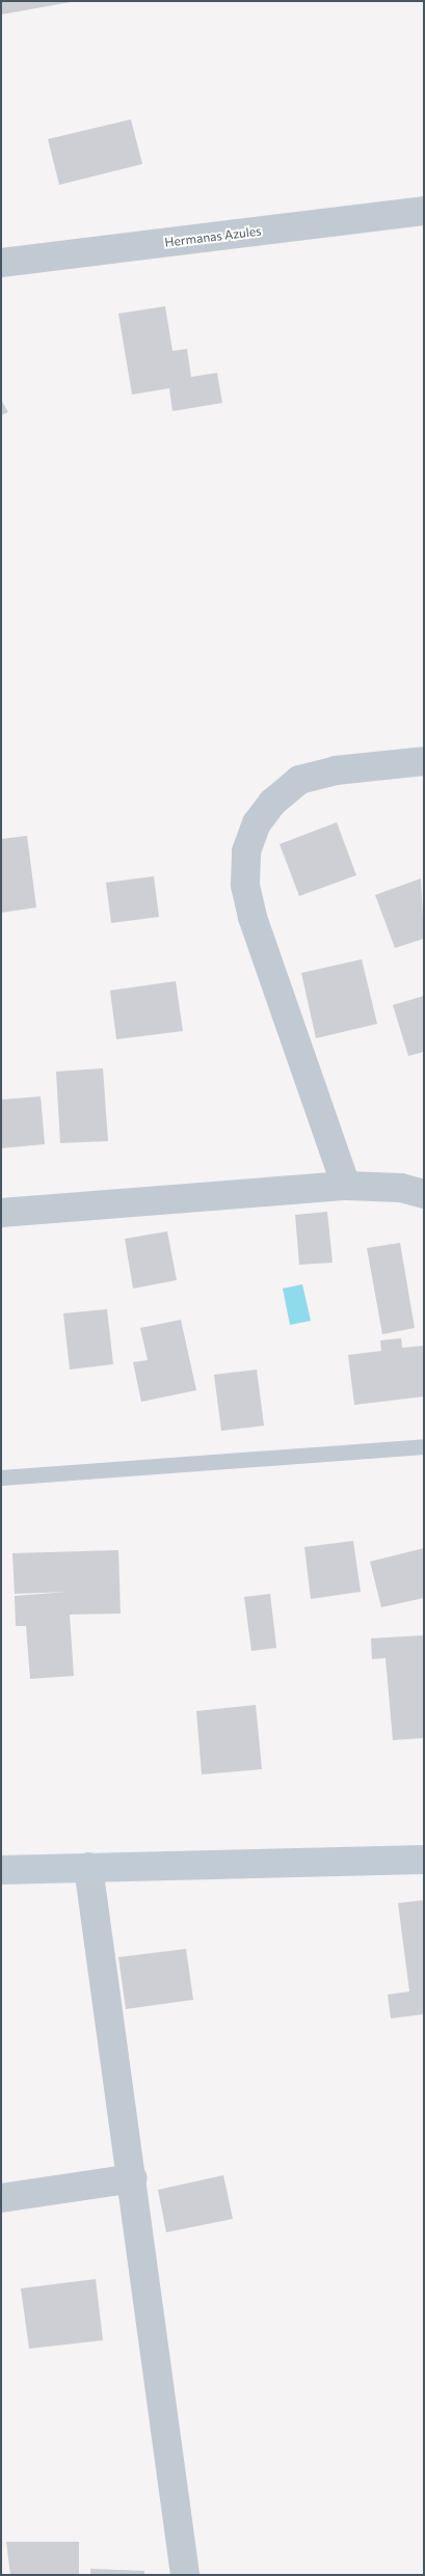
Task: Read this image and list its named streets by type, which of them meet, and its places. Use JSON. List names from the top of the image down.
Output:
{
  "streets": {
    "street": ["Hermanas Azules"]
  }
}
